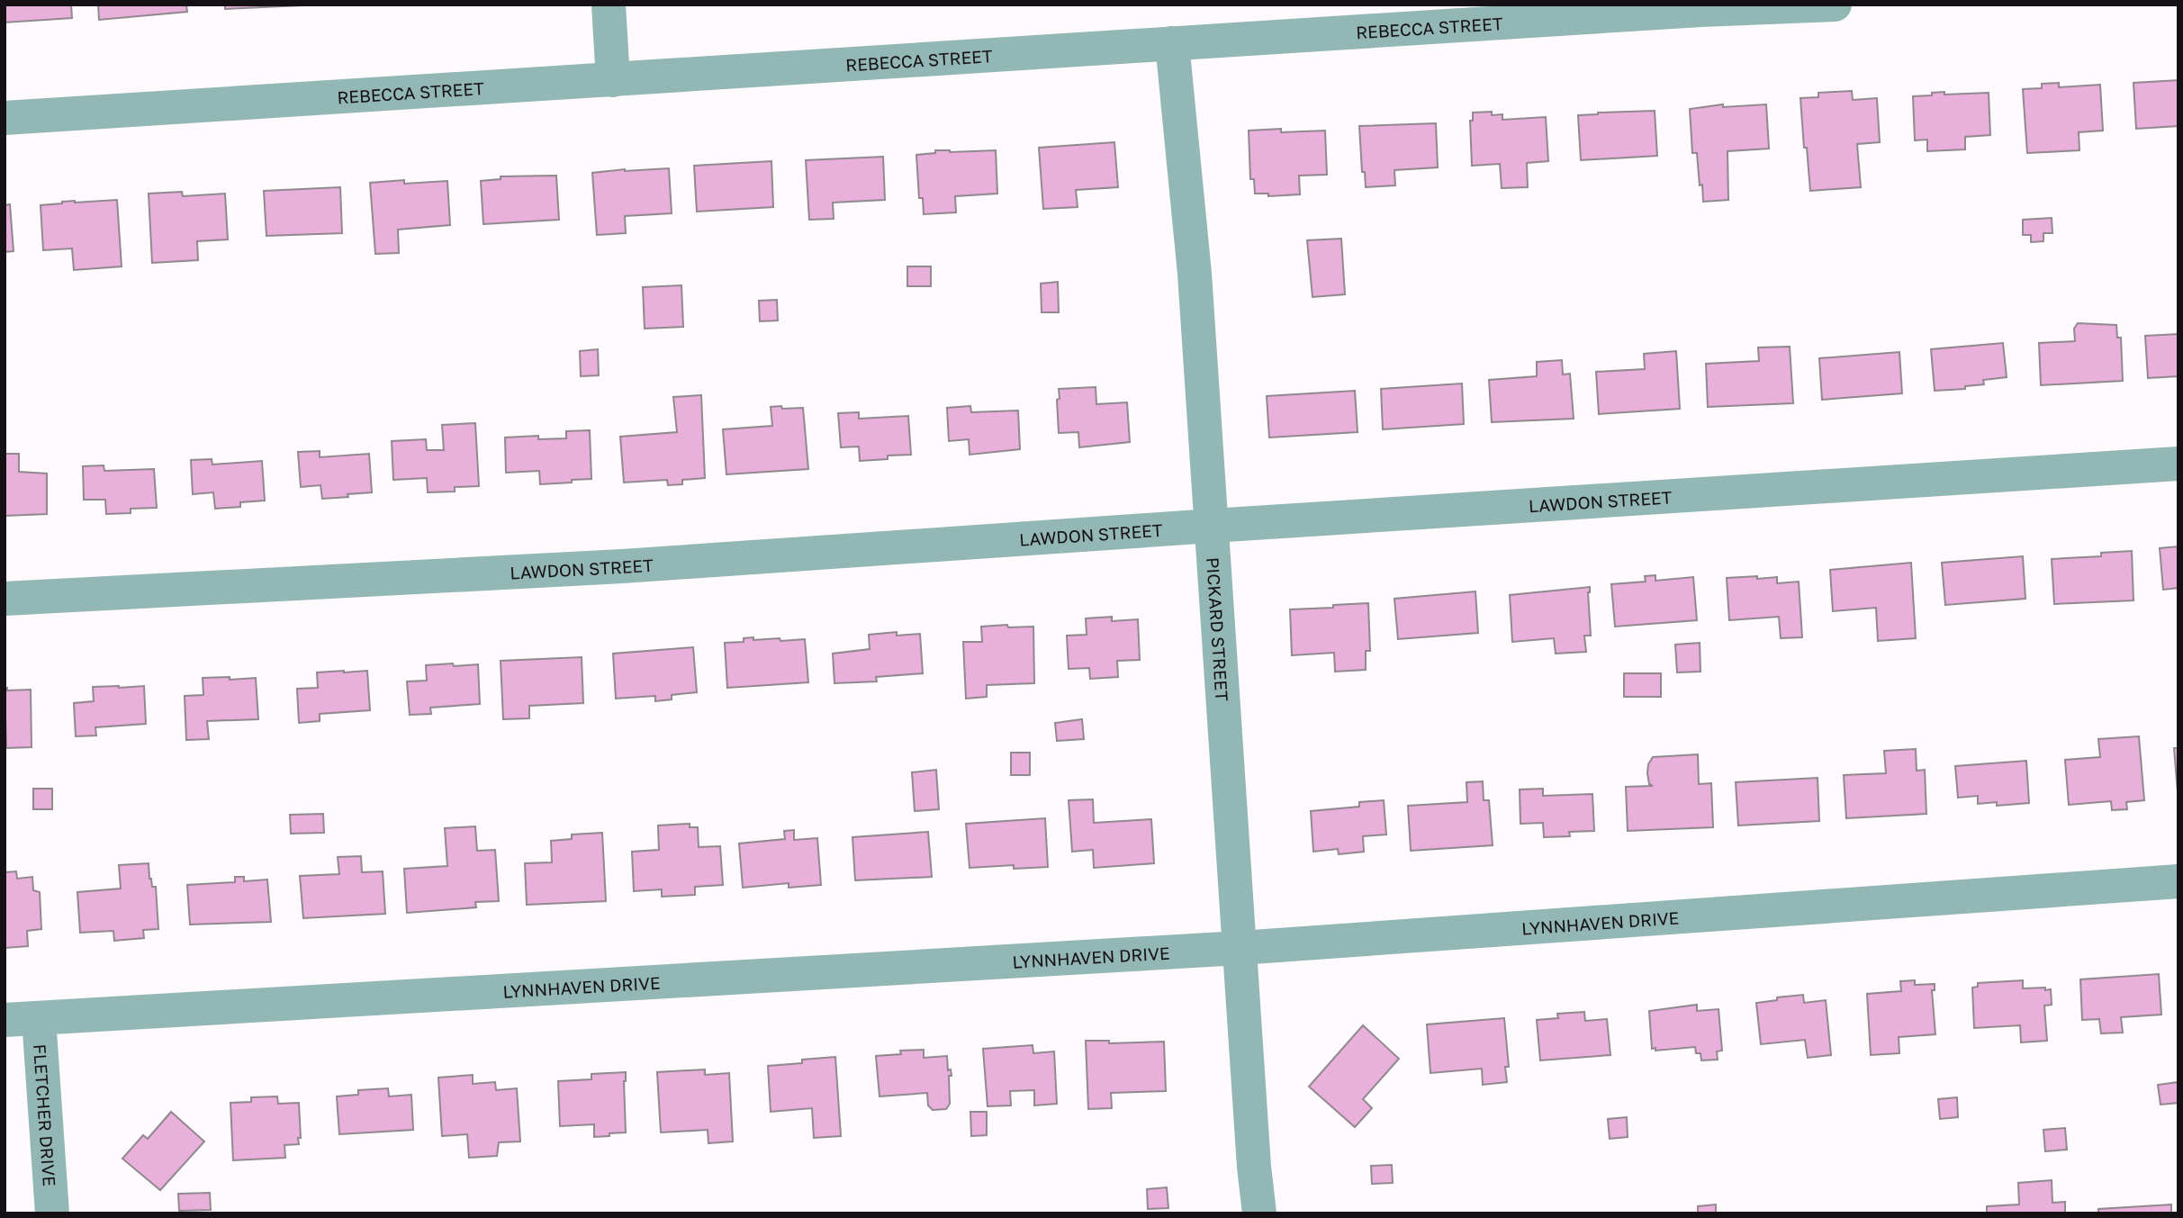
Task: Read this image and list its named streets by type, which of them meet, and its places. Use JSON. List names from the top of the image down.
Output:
{
  "streets": {
    "street": [
      "REBECCA STREET",
      "LAWDON STREET",
      "PICKARD STREET",
      "LYNNHAVEN DRIVE",
      "FLETCHER DRIVE"
    ]
  },
  "crossings": [
    ["REBECCA STREET", "PICKARD STREET"],
    ["LAWDON STREET", "PICKARD STREET"],
    ["PICKARD STREET", "LYNNHAVEN DRIVE"],
    ["LYNNHAVEN DRIVE", "FLETCHER DRIVE"]
  ]
}
